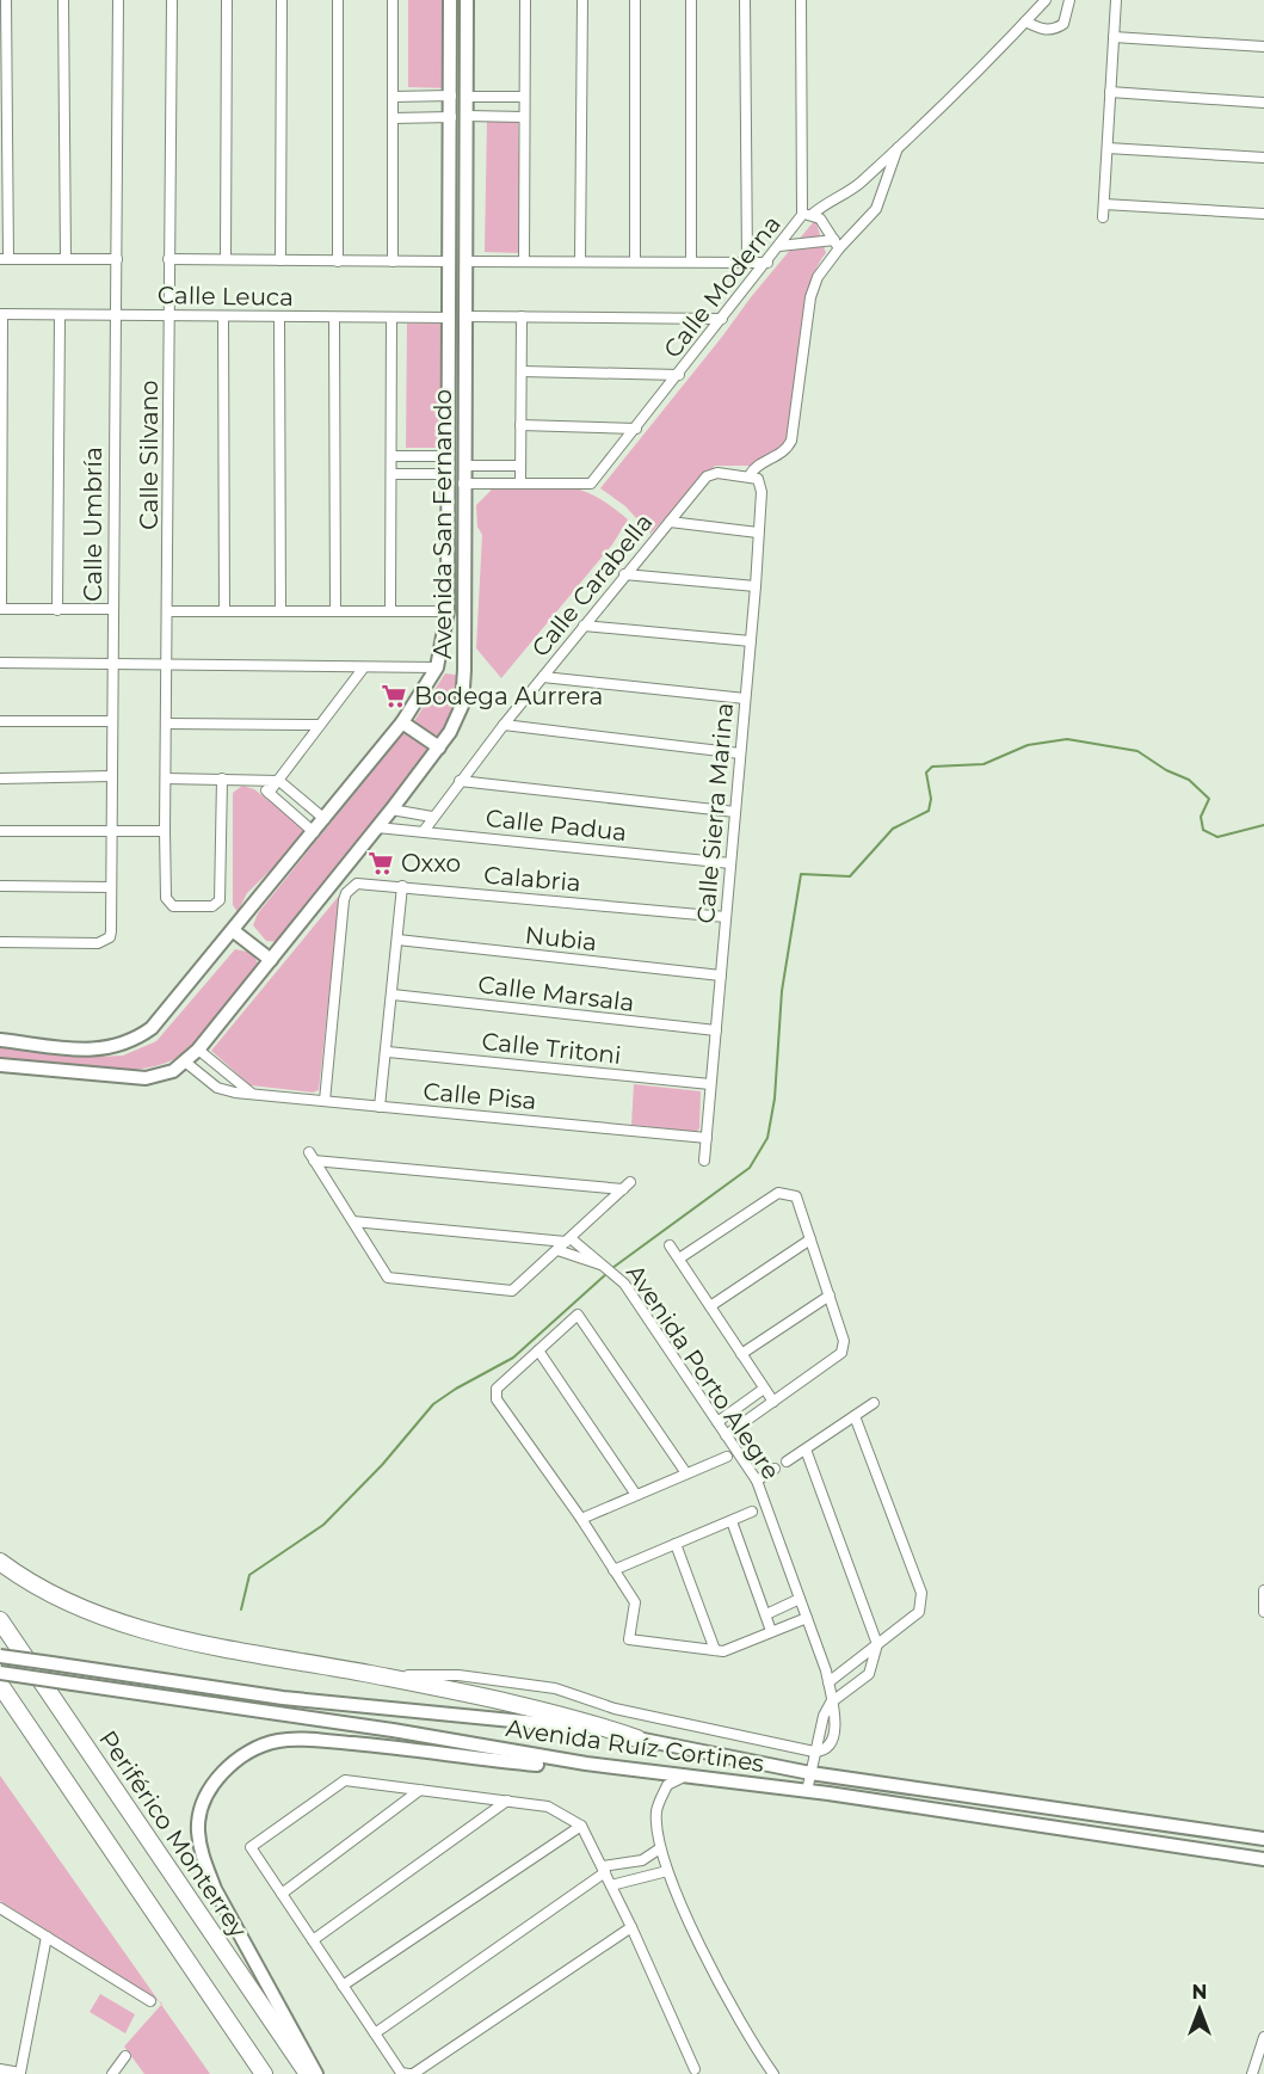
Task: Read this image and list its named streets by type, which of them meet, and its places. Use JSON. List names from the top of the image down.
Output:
{
  "streets": {
    "highway": ["Periférico Monterrey"],
    "main road": ["Avenida San Fernando", "Avenida Ruíz Cortines"],
    "street": [
      "Calle Moderna",
      "Calle Leuca",
      "Calle Silvano",
      "Calle Umbría",
      "Calle Carabella",
      "Calle Sierra Marina",
      "Calle Padua",
      "Calabria",
      "Nubia",
      "Calle Marsala",
      "Calle Tritoni",
      "Calle Pisa",
      "Avenida Porto Alegre"
    ]
  },
  "crossings": [
    ["Calle Leuca", "Calle Silvano"],
    ["Calle Leuca", "Calle Umbría"],
    ["Calle Leuca", "Avenida San Fernando"],
    ["Avenida San Fernando", "Calle Padua"],
    ["Avenida San Fernando", "Calle Pisa"],
    ["Calle Carabella", "Calle Sierra Marina"],
    ["Calle Carabella", "Calle Padua"],
    ["Calle Sierra Marina", "Calle Padua"],
    ["Calle Sierra Marina", "Calabria"],
    ["Calle Sierra Marina", "Nubia"],
    ["Calle Sierra Marina", "Calle Marsala"],
    ["Calle Sierra Marina", "Calle Tritoni"],
    ["Calle Sierra Marina", "Calle Pisa"],
    ["Calabria", "Calle Pisa"]
  ],
  "places": {
    "supermarket": ["Bodega Aurrera", "Oxxo"]
  },
  "north": "top"
}
